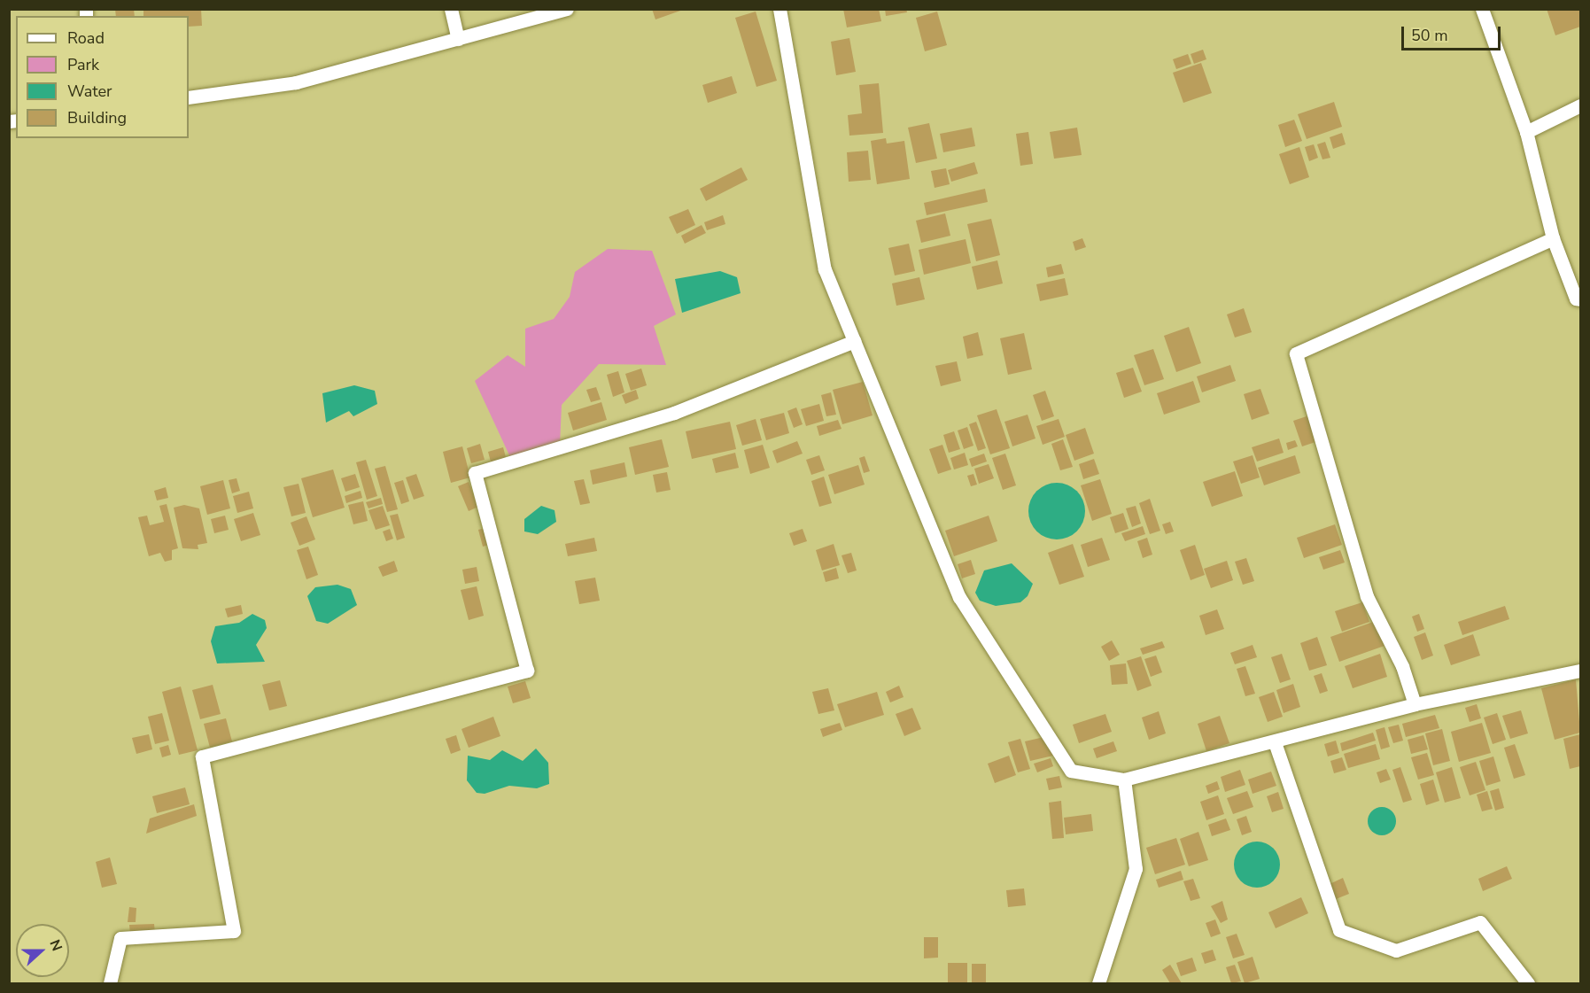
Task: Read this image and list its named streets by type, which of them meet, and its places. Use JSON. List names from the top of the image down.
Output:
{
  "legend": [
    "Road",
    "Park",
    "Water",
    "Building"
  ],
  "scale_bar": "50 m",
  "north": "right"
}
